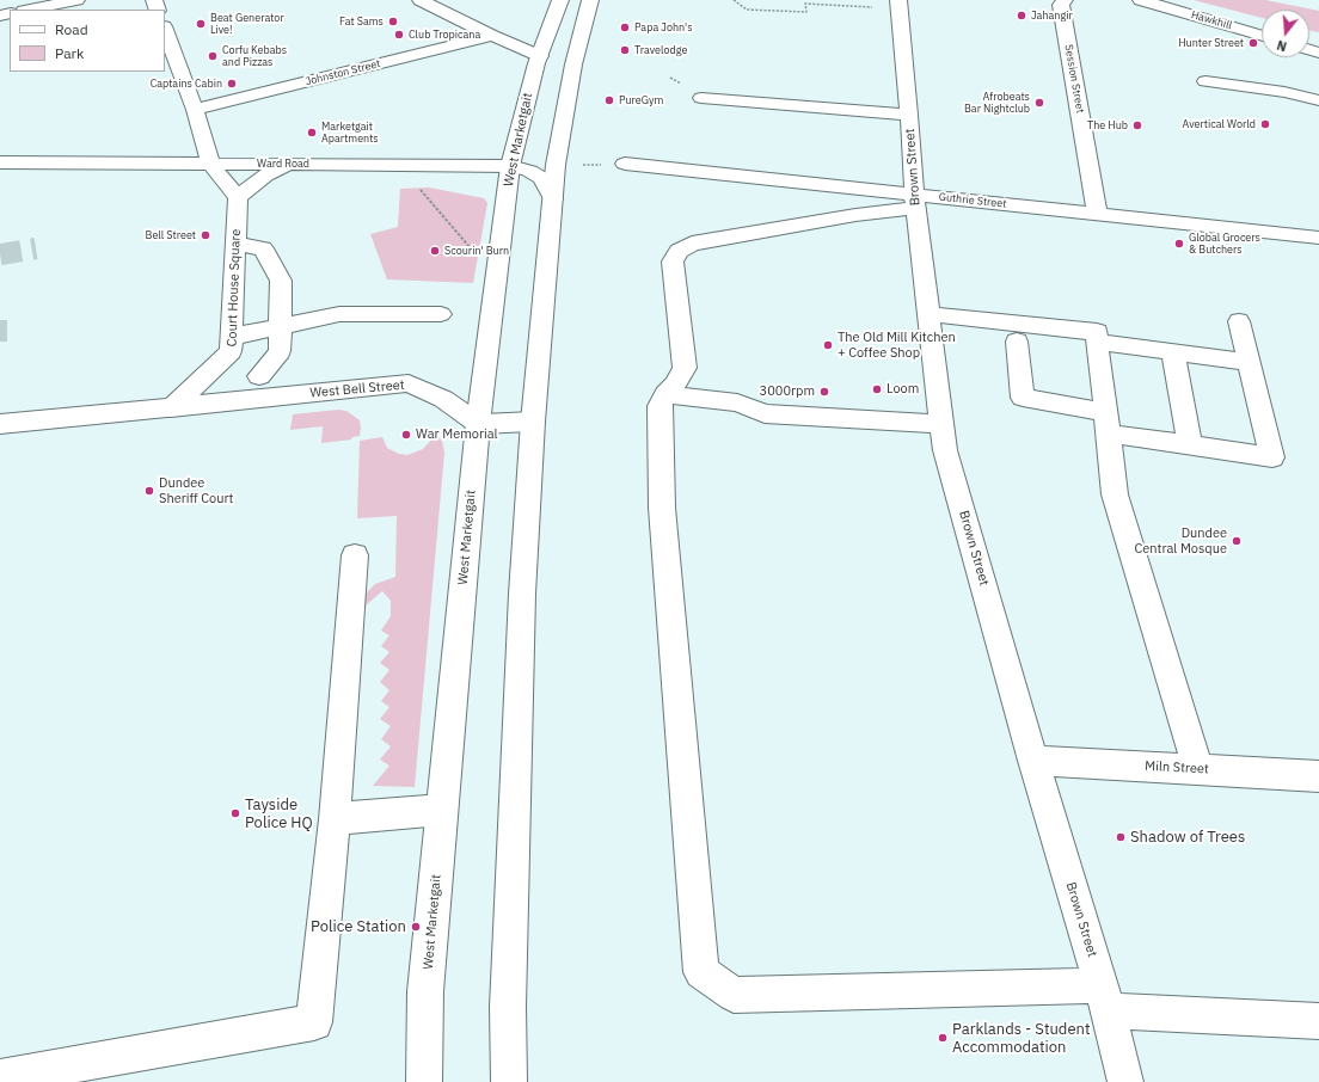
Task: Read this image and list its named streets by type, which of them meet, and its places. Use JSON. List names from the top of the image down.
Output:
{
  "streets": {
    "street": [
      "Hawkhill",
      "Johnston Street",
      "Session Street",
      "West Marketgait",
      "Ward Road",
      "Brown Street",
      "Guthrie Street",
      "Court House Square",
      "West Bell Street",
      "Miln Street"
    ]
  },
  "crossings": [
    ["Session Street", "Guthrie Street"],
    ["West Marketgait", "Ward Road"],
    ["West Marketgait", "West Bell Street"],
    ["Brown Street", "Guthrie Street"],
    ["Brown Street", "Miln Street"],
    ["Court House Square", "West Bell Street"]
  ],
  "places": [
    "Jahangir",
    "Fat Sams",
    "Beat Generator Live!",
    "Papa John's",
    "Club Tropicana",
    "Hunter Street",
    "Travelodge",
    "Corfu Kebabs and Pizzas",
    "Captains Cabin",
    "PureGym",
    "Afrobeats Bar Nightclub",
    "Avertical World",
    "The Hub",
    "Marketgait Apartments",
    "Bell Street",
    "Global Grocers & Butchers",
    "Scourin' Burn",
    "The Old Mill Kitchen + Coffee Shop",
    "Loom",
    "3000rpm",
    "War Memorial",
    "Dundee Sheriff Court",
    "Dundee Central Mosque",
    "Tayside Police HQ",
    "Shadow of Trees",
    "Police Station",
    "Parklands - Student Accommodation"
  ],
  "legend": ["Road", "Park"],
  "north": "bottom"
}
